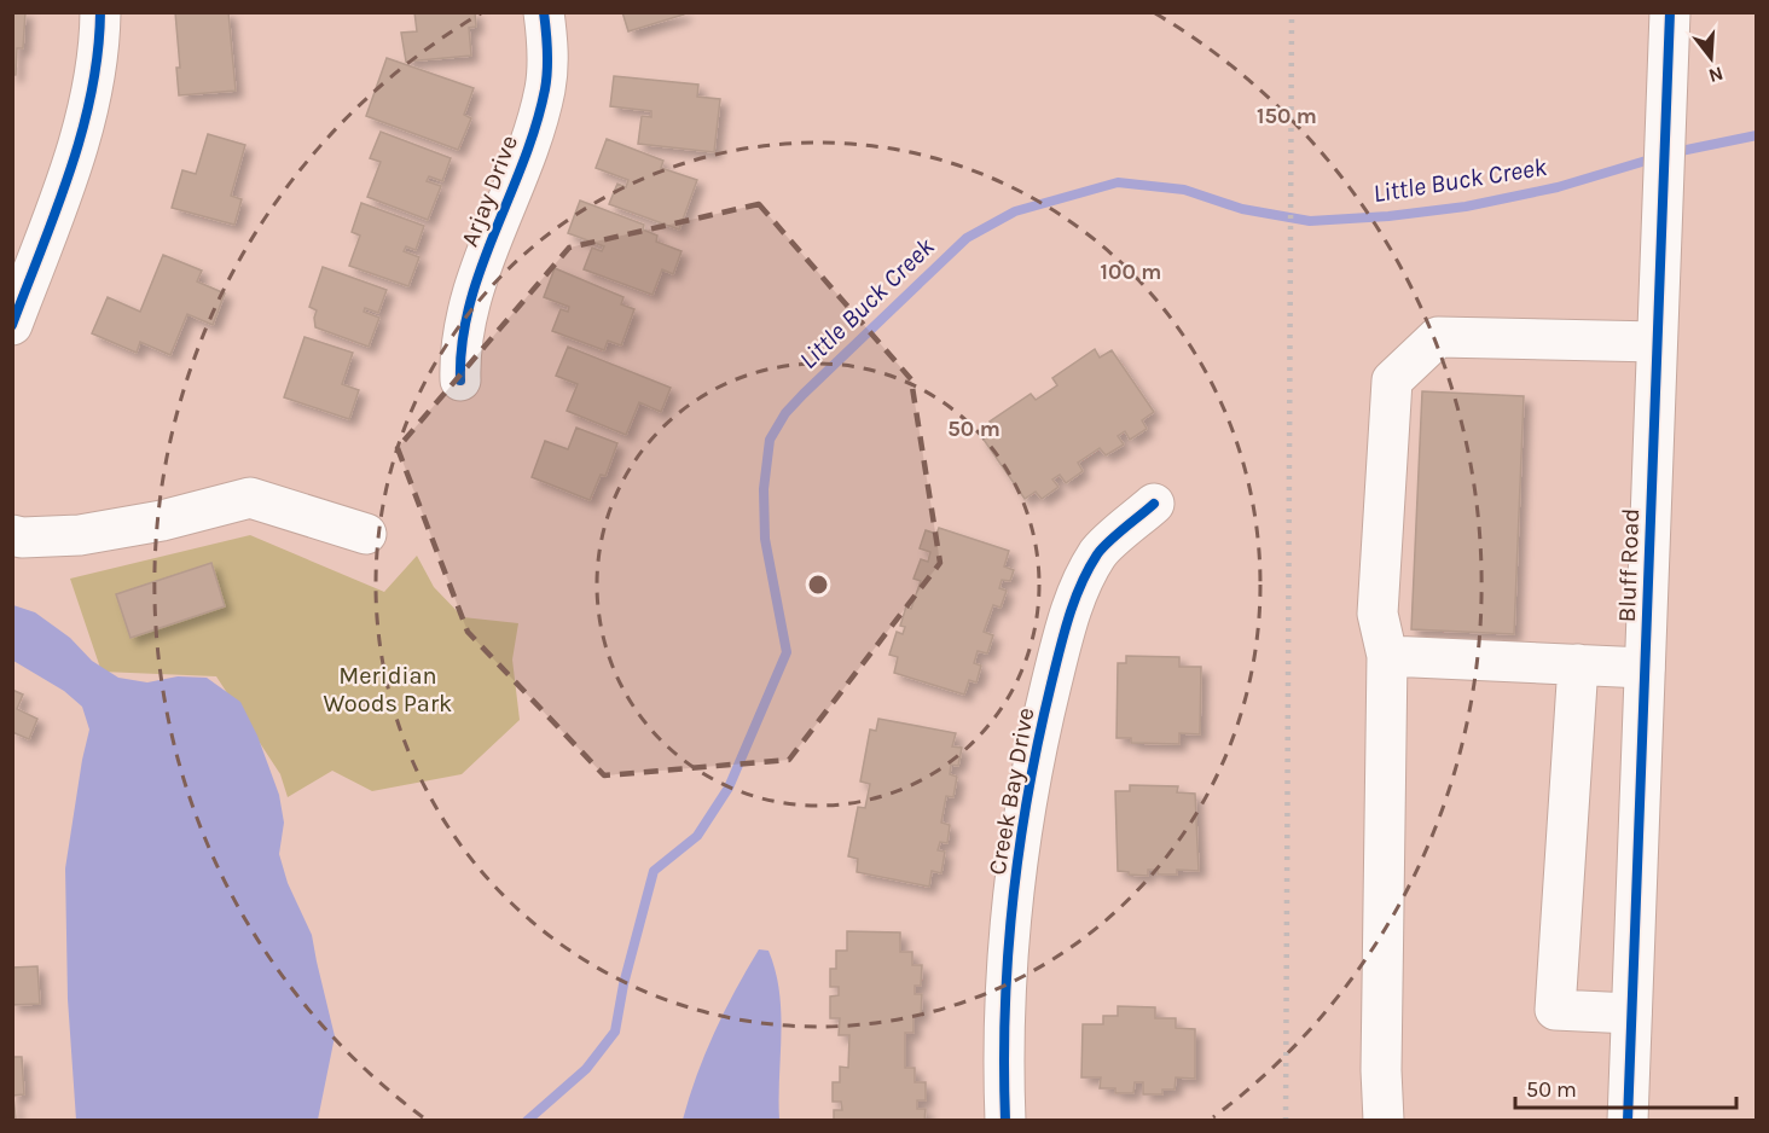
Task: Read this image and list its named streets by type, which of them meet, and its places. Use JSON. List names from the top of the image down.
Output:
{
  "streets": {
    "street": ["Arjay Drive", "Bluff Road", "Creek Bay Drive"]
  },
  "water": ["Little Buck Creek"],
  "parks": ["Meridian Woods Park"],
  "scale_bar": "50 m",
  "north": "bottom",
  "rings": ["150 m", "100 m", "50 m"]
}
